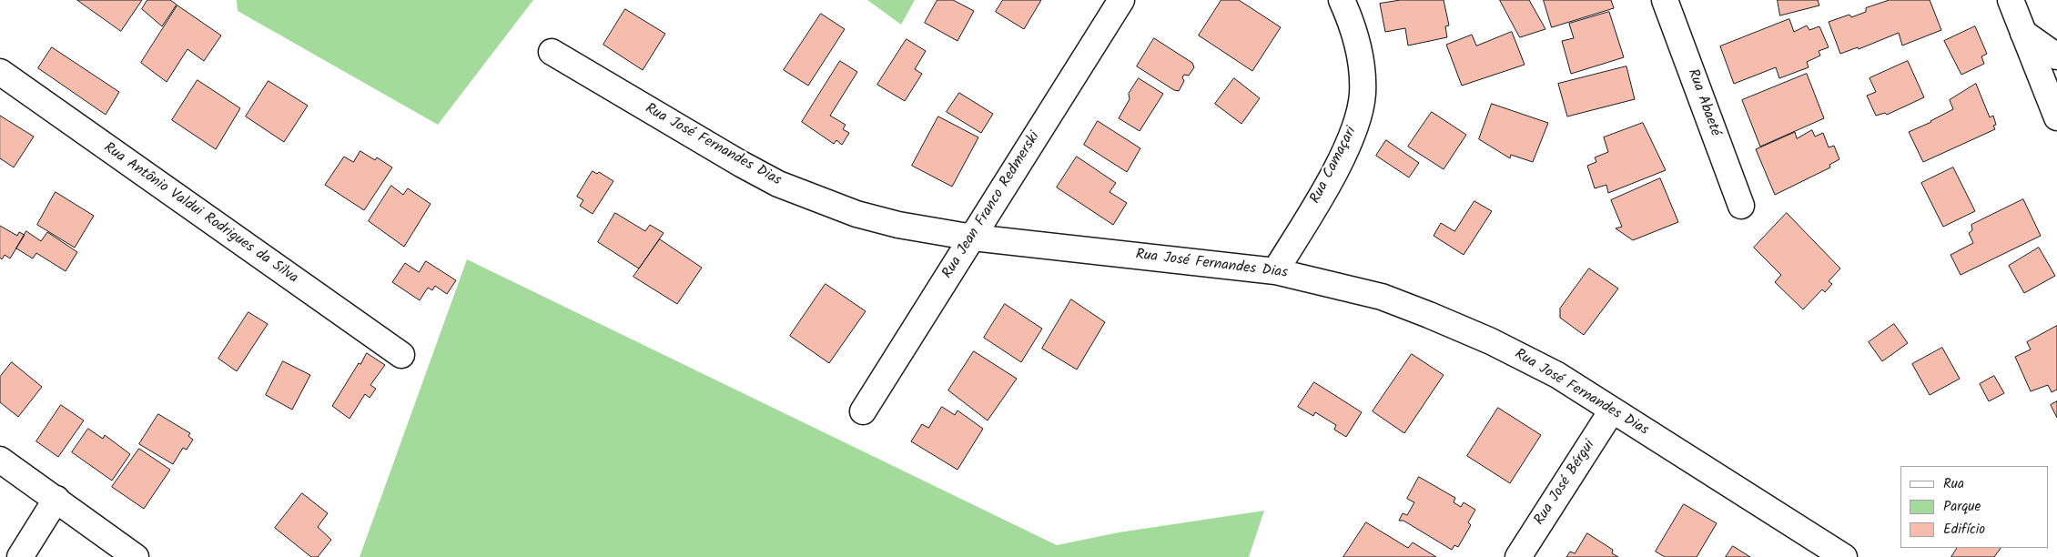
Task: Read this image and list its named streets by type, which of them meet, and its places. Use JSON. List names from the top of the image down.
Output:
{
  "streets": {
    "street": [
      "Rua Abaeté",
      "Rua José Fernandes Dias",
      "Rua Camaçari",
      "Rua Jean Franco Redmerski",
      "Rua Antônio Valdui Rodrigues da Silva",
      "Rua José Bérgui"
    ]
  },
  "crossings": [
    ["Rua José Fernandes Dias", "Rua Camaçari"],
    ["Rua José Fernandes Dias", "Rua Jean Franco Redmerski"],
    ["Rua José Fernandes Dias", "Rua José Bérgui"]
  ],
  "legend": ["Rua", "Parque", "Edifício"]
}
